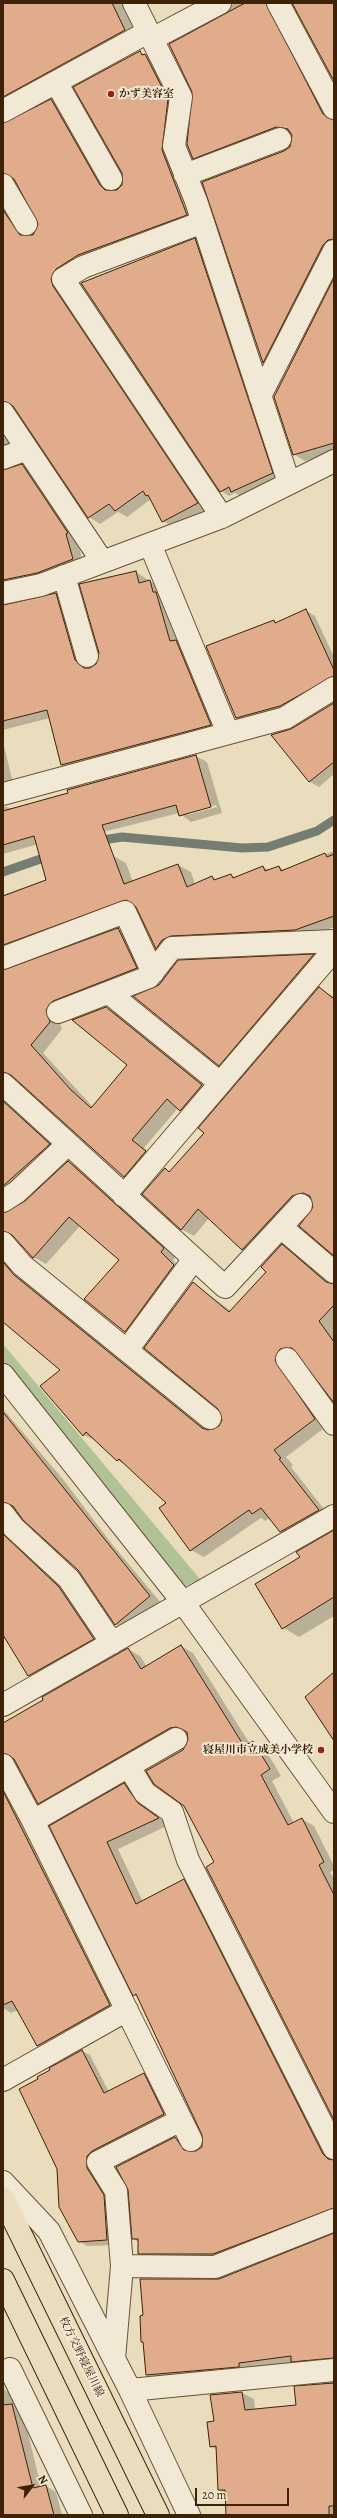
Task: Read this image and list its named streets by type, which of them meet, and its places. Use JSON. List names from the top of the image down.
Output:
{
  "streets": {
    "main road": ["枚方交野寝屋川線"]
  },
  "places": ["かず美容室", "寝屋川市立成美小学校"],
  "scale_bar": "20 m",
  "north": "top right"
}
